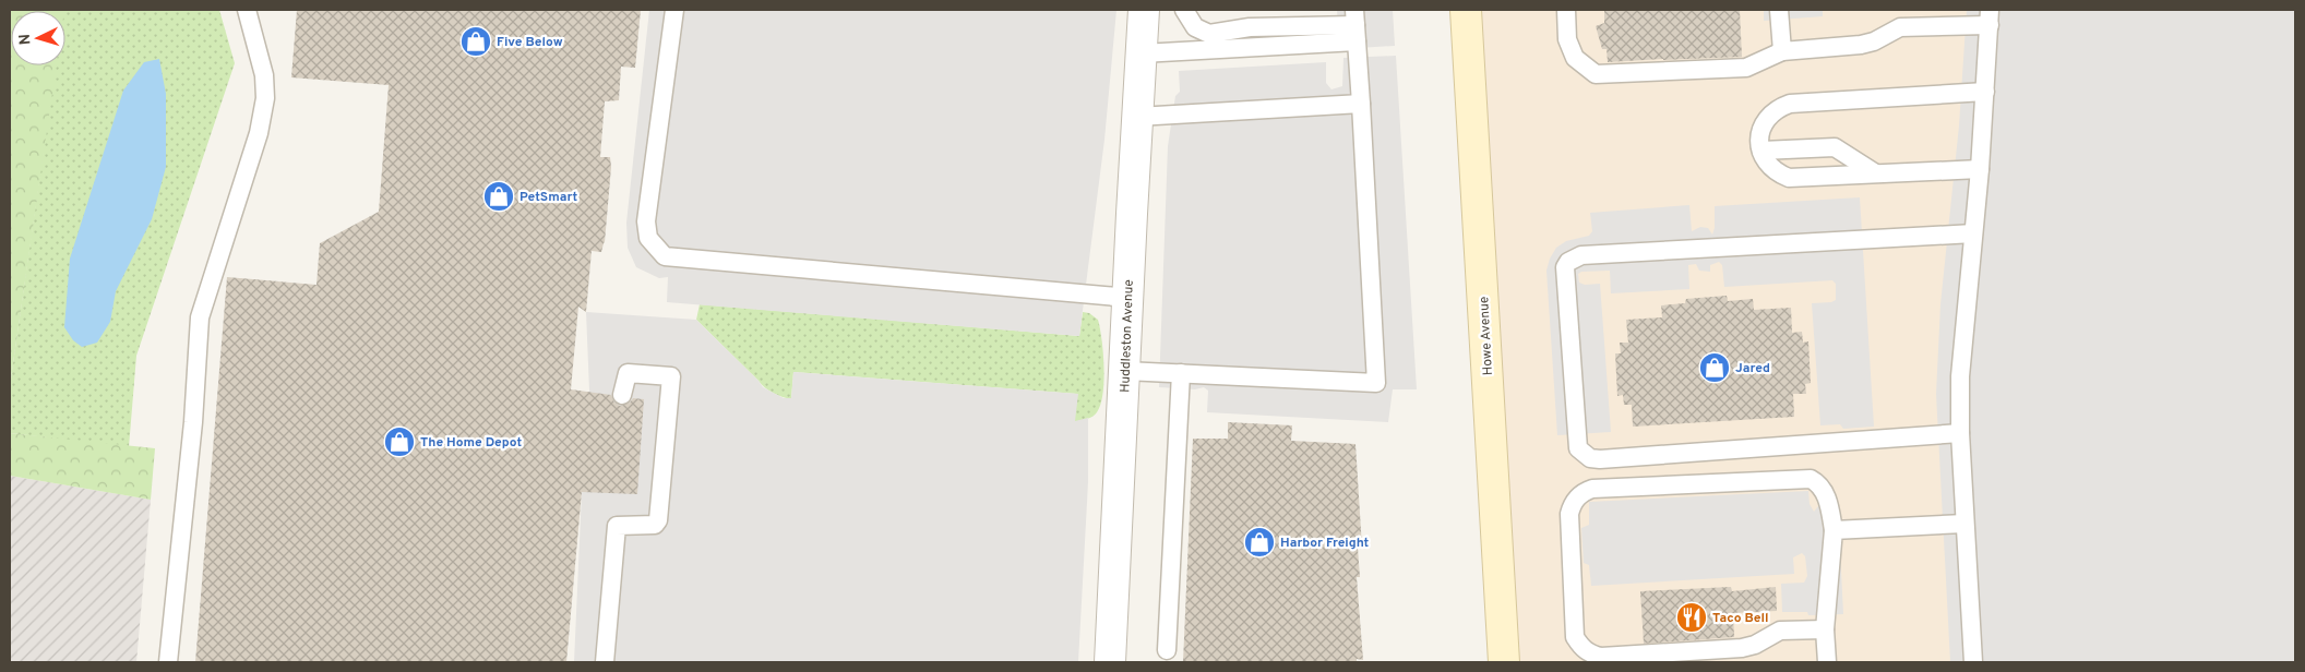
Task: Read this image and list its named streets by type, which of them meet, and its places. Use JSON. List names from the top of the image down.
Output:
{
  "streets": {
    "street": ["Huddleston Avenue", "Howe Avenue"]
  },
  "places": {
    "shop": [
      "Five Below",
      "PetSmart",
      "Jared",
      "The Home Depot",
      "Harbor Freight"
    ],
    "restaurant": ["Taco Bell"]
  },
  "north": "left"
}
